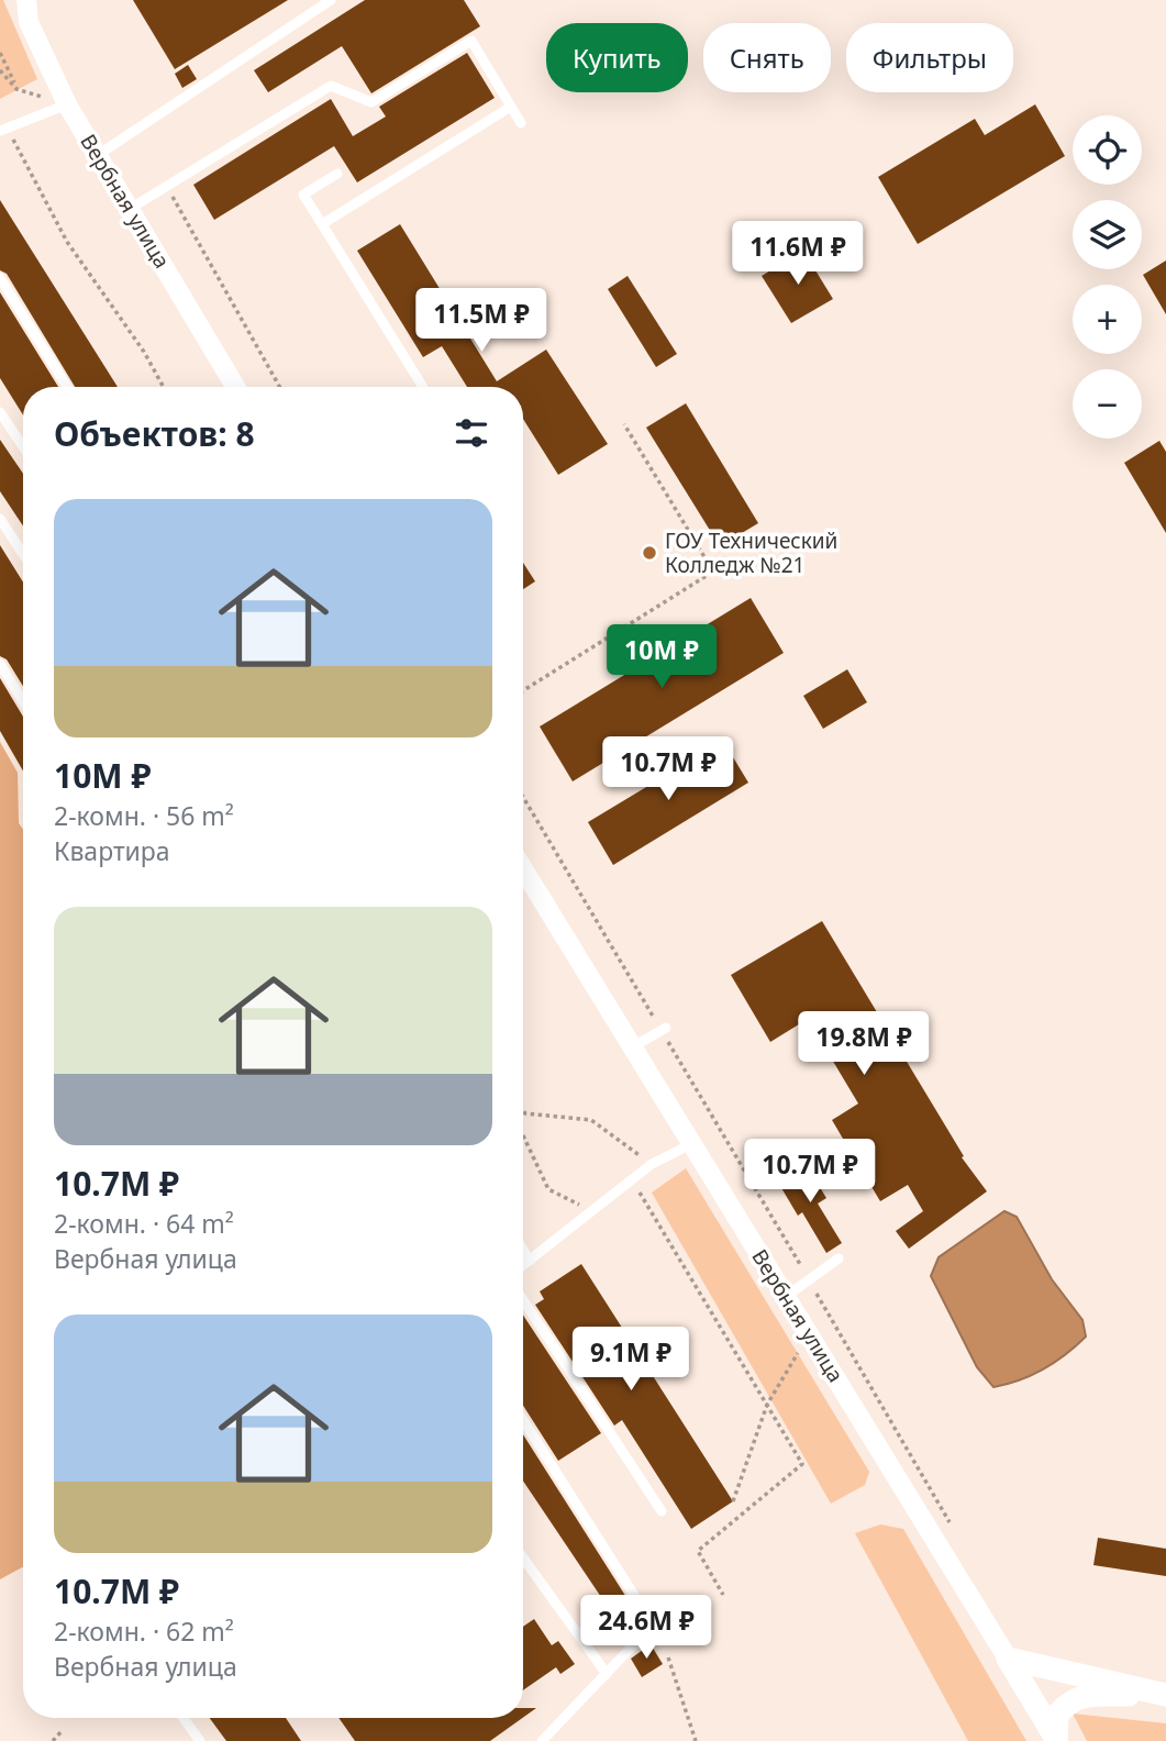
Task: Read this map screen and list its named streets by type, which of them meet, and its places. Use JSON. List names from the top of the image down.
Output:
{
  "streets": {
    "street": ["Вербная улица"]
  },
  "places": ["ГОУ Технический Колледж №21"],
  "page": {
    "chip": ["Купить", "Снять", "Фильтры"],
    "map_buttons": ["+", "−"],
    "price": [
      "11.6M ₽",
      "11.5M ₽",
      "10M ₽",
      "10.7M ₽",
      "19.8M ₽",
      "10.7M ₽",
      "9.1M ₽",
      "24.6M ₽"
    ],
    "heading": "Объектов: 8",
    "list": [
      {
        "name": "10M ₽",
        "note": "2-комн. · 56 m² · Квартира"
      },
      {
        "name": "10.7M ₽",
        "note": "2-комн. · 64 m² · Вербная улица"
      },
      {
        "name": "10.7M ₽",
        "note": "2-комн. · 62 m² · Вербная улица"
      }
    ]
  }
}
